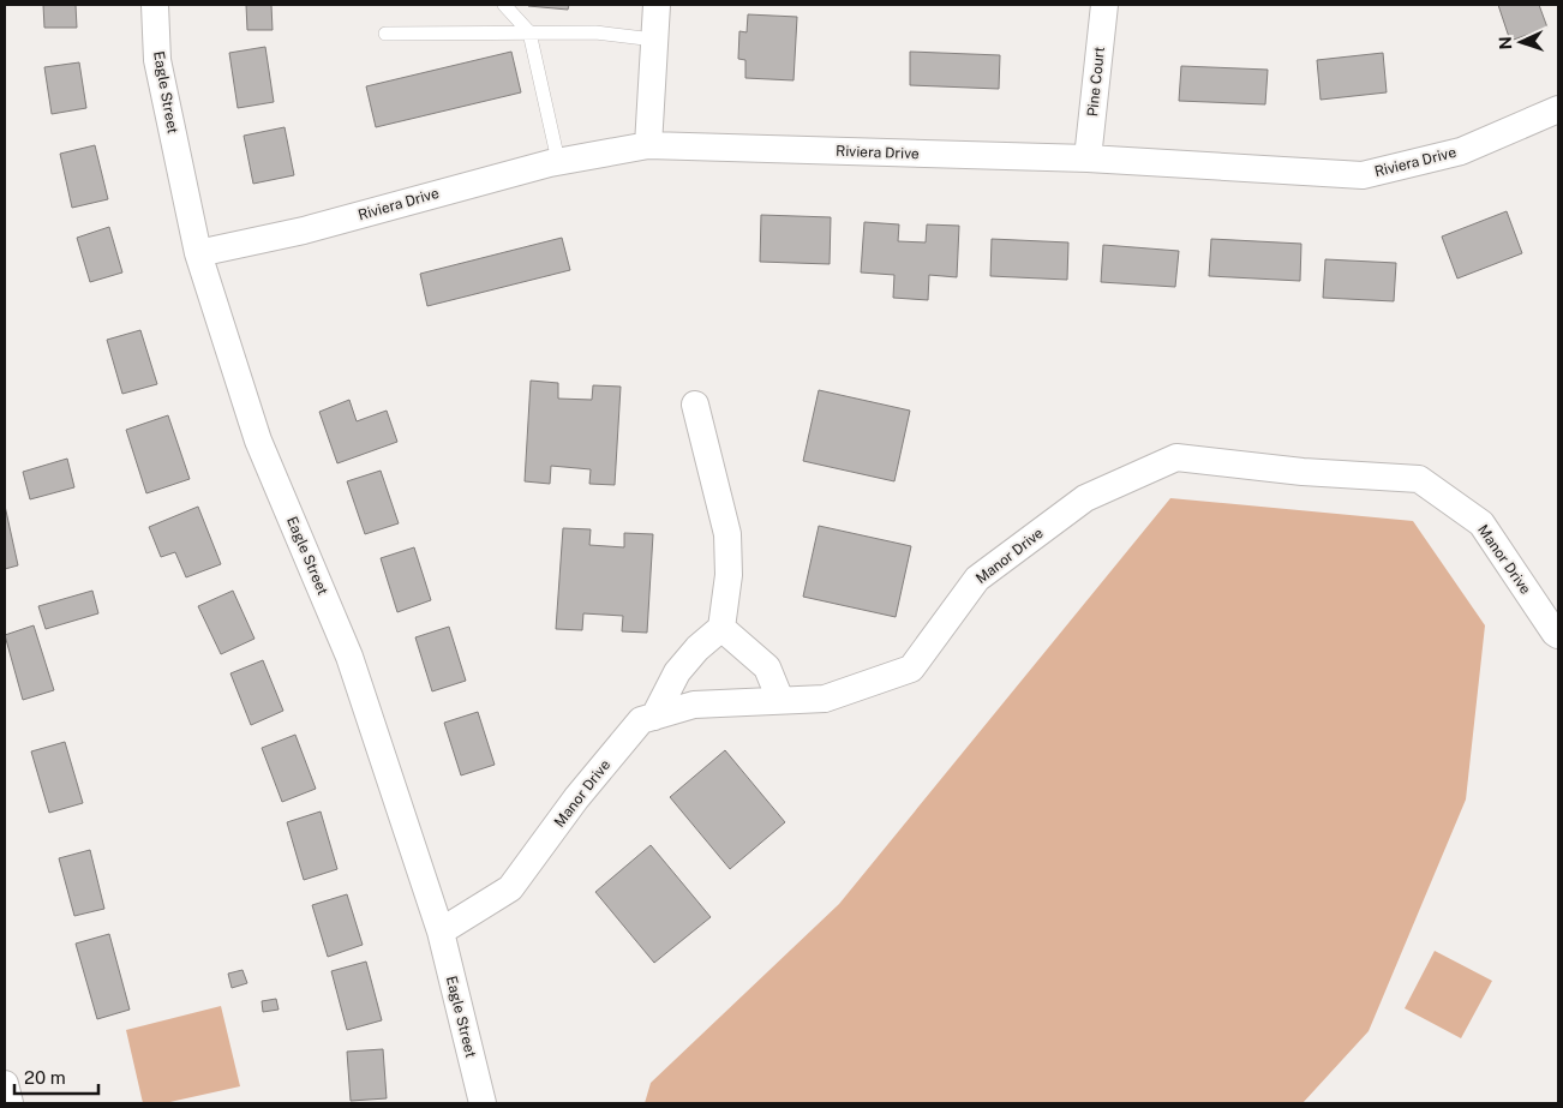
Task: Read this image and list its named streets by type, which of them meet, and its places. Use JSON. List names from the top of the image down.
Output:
{
  "streets": {
    "street": [
      "Pine Court",
      "Eagle Street",
      "Riviera Drive",
      "Manor Drive"
    ]
  },
  "crossings": [
    ["Pine Court", "Riviera Drive"],
    ["Eagle Street", "Riviera Drive"],
    ["Eagle Street", "Manor Drive"]
  ],
  "scale_bar": "20 m",
  "north": "left"
}
